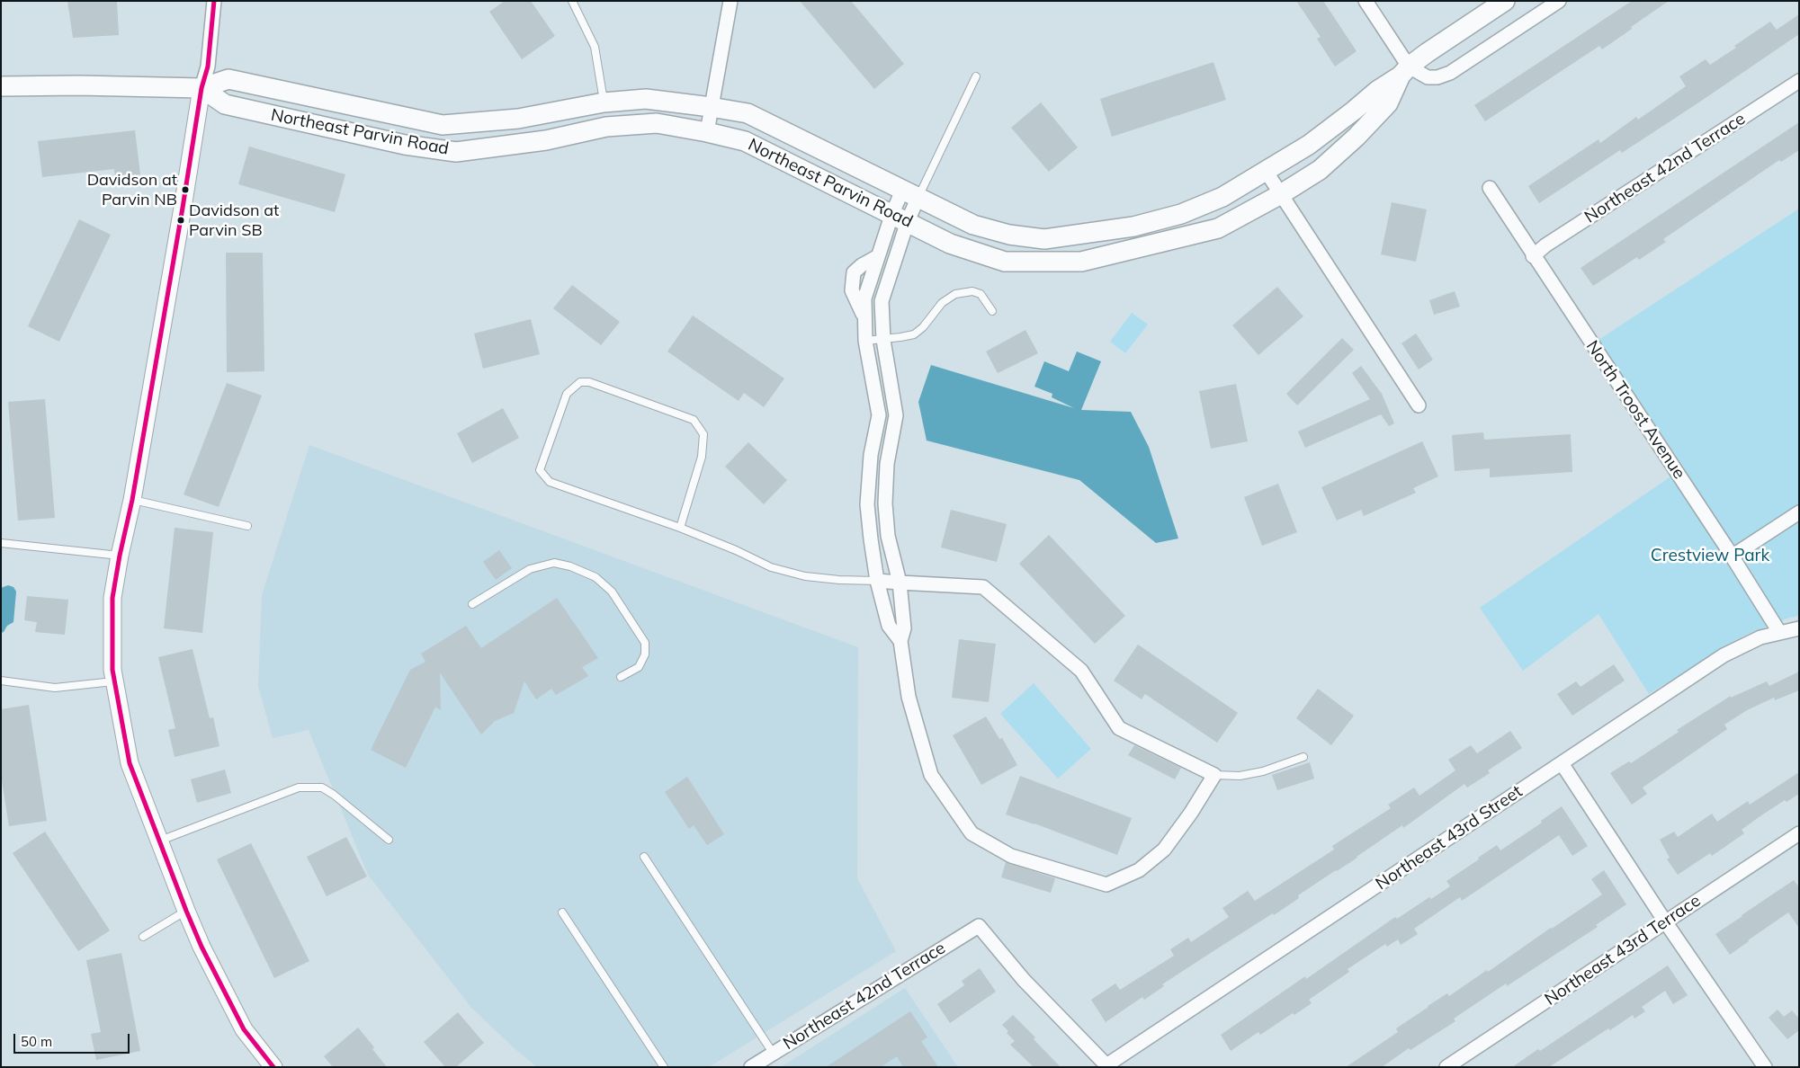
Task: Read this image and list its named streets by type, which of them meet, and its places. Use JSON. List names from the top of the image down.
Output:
{
  "streets": {
    "main road": ["Northeast Parvin Road"],
    "street": [
      "Northeast 42nd Terrace",
      "North Troost Avenue",
      "Northeast 43rd Street",
      "Northeast 43rd Terrace"
    ]
  },
  "crossings": [
    ["Northeast 42nd Terrace", "North Troost Avenue"],
    ["Northeast 42nd Terrace", "Northeast 43rd Street"],
    ["North Troost Avenue", "Northeast 43rd Street"]
  ],
  "parks": ["Crestview Park"],
  "places": ["Davidson at Parvin NB", "Davidson at Parvin SB"],
  "scale_bar": "50 m"
}
